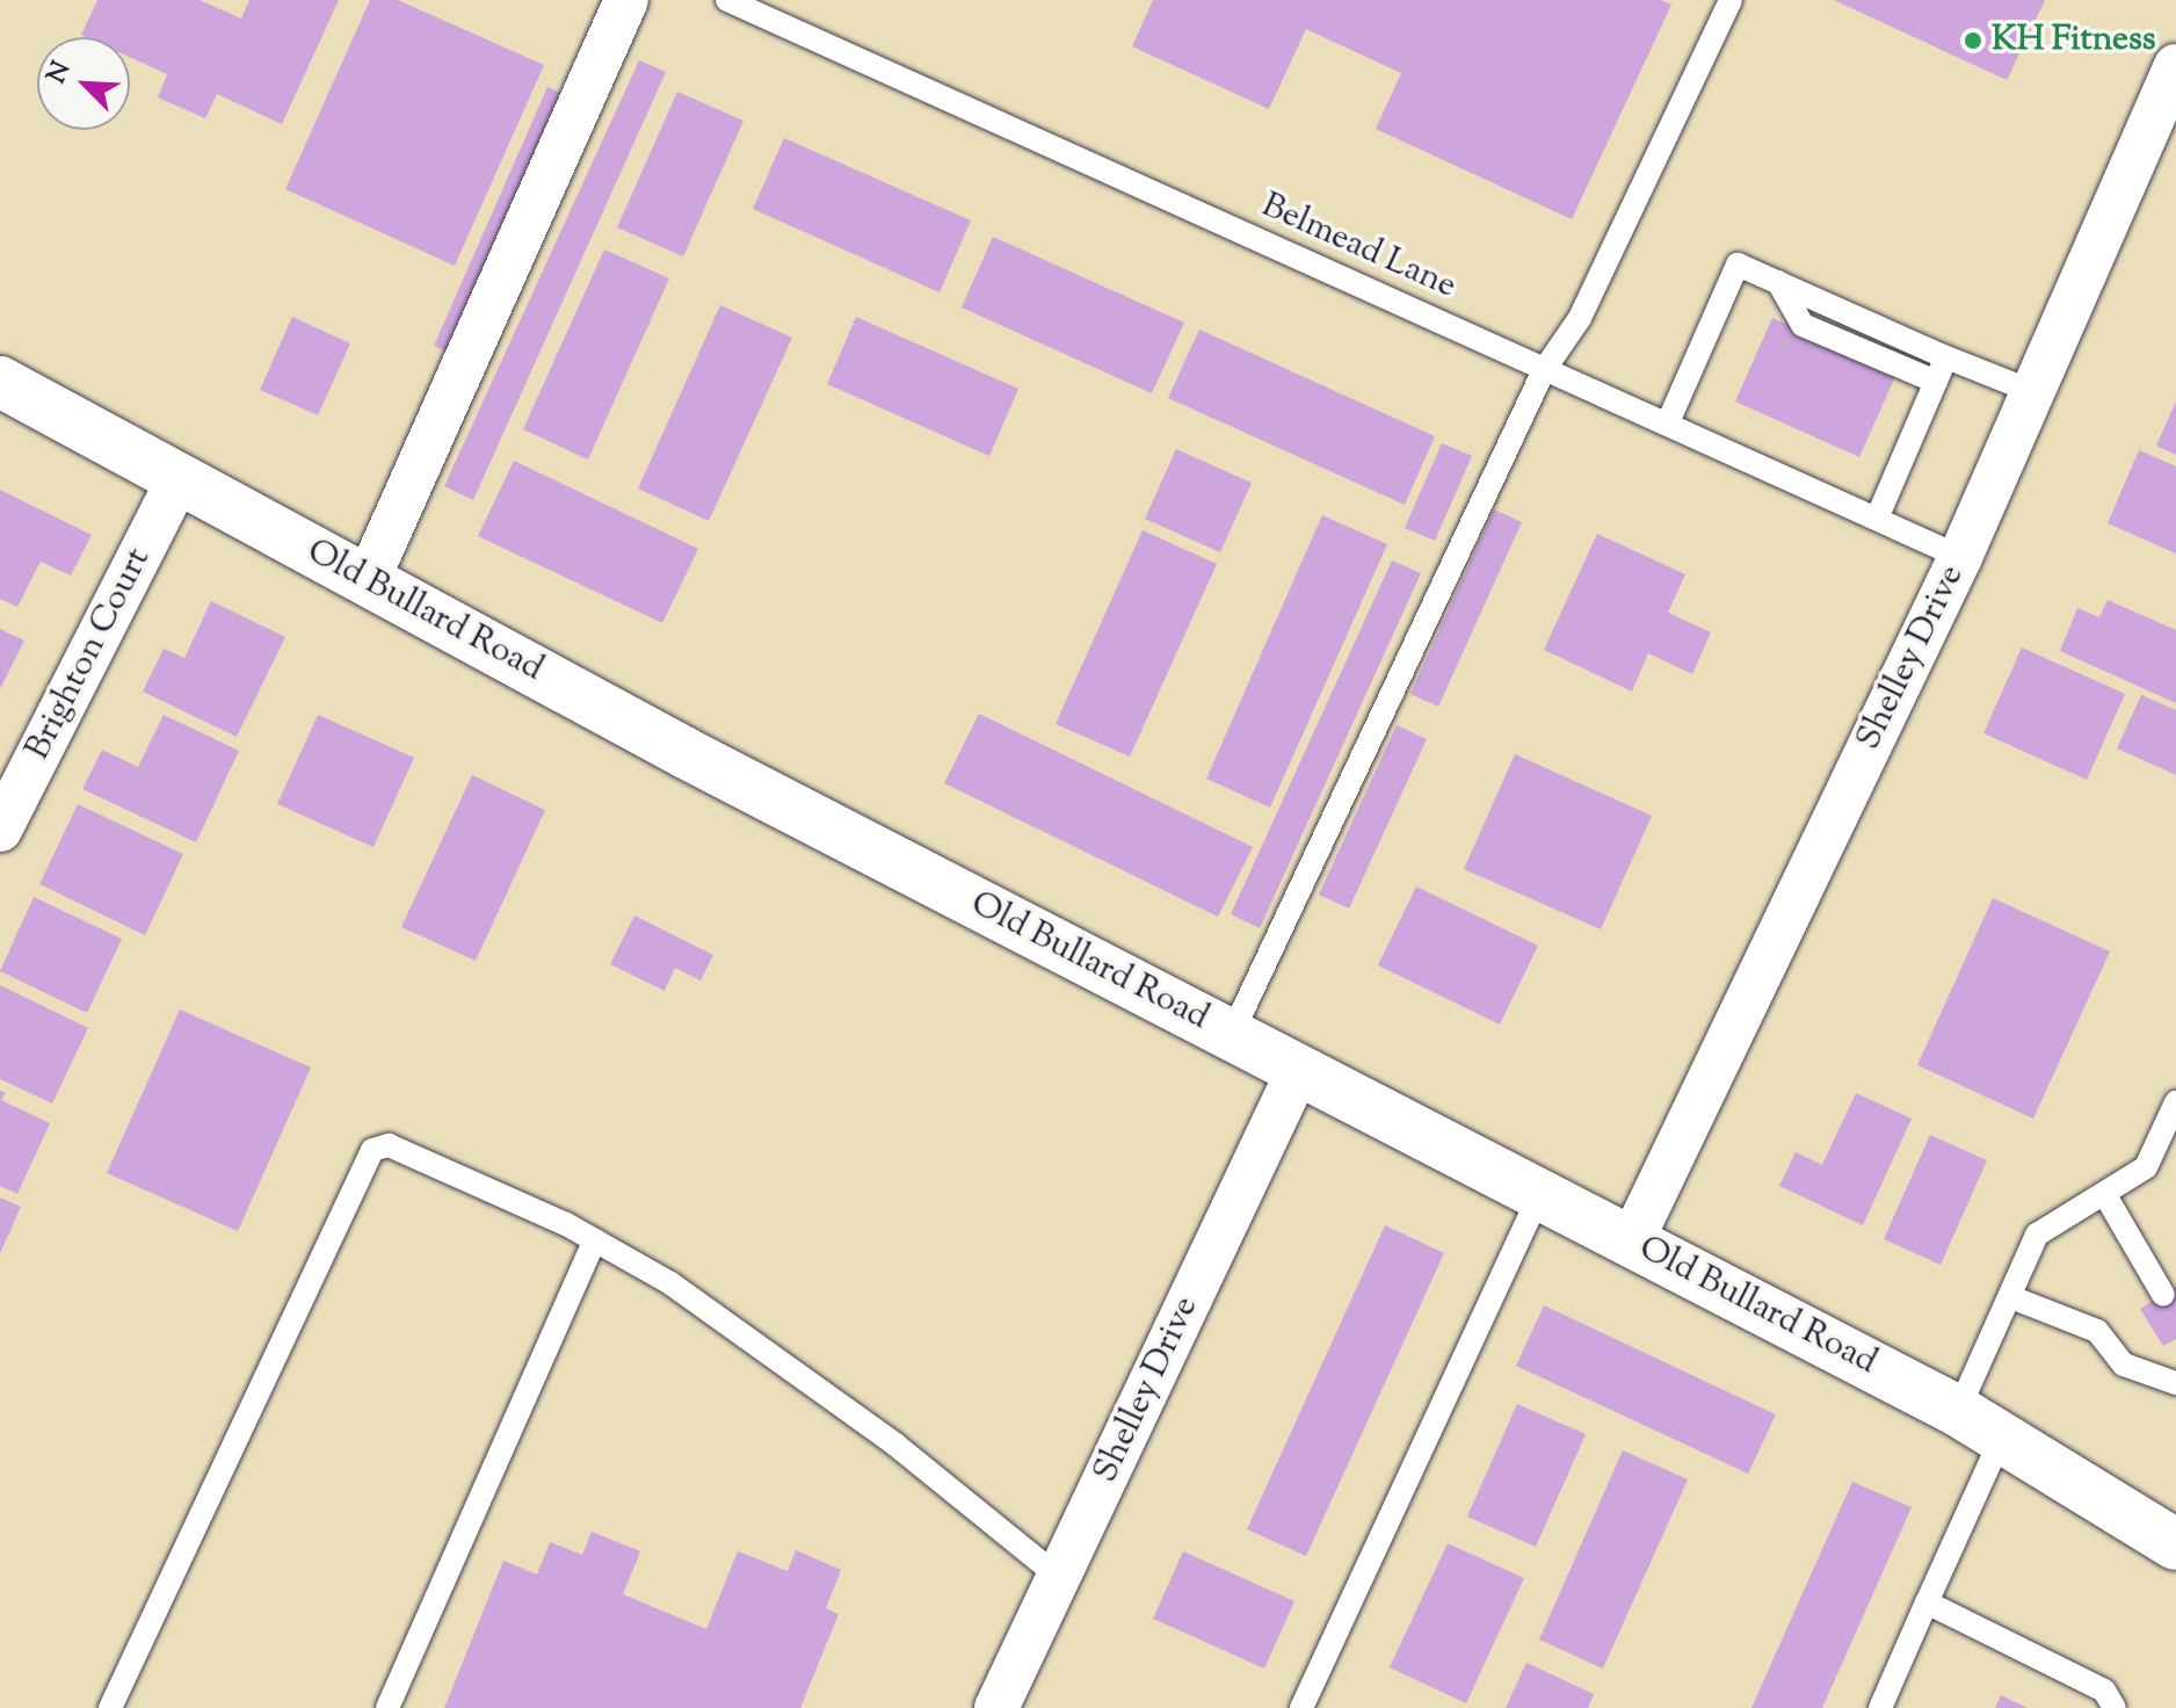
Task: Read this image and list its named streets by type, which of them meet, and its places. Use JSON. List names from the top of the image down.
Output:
{
  "streets": {
    "street": ["Old Bullard Road", "Brighton Court", "Shelley Drive"],
    "lane": ["Belmead Lane"]
  },
  "crossings": [
    ["Belmead Lane", "Shelley Drive"],
    ["Old Bullard Road", "Brighton Court"],
    ["Old Bullard Road", "Shelley Drive"]
  ],
  "places": ["KH Fitness"],
  "north": "top left"
}
